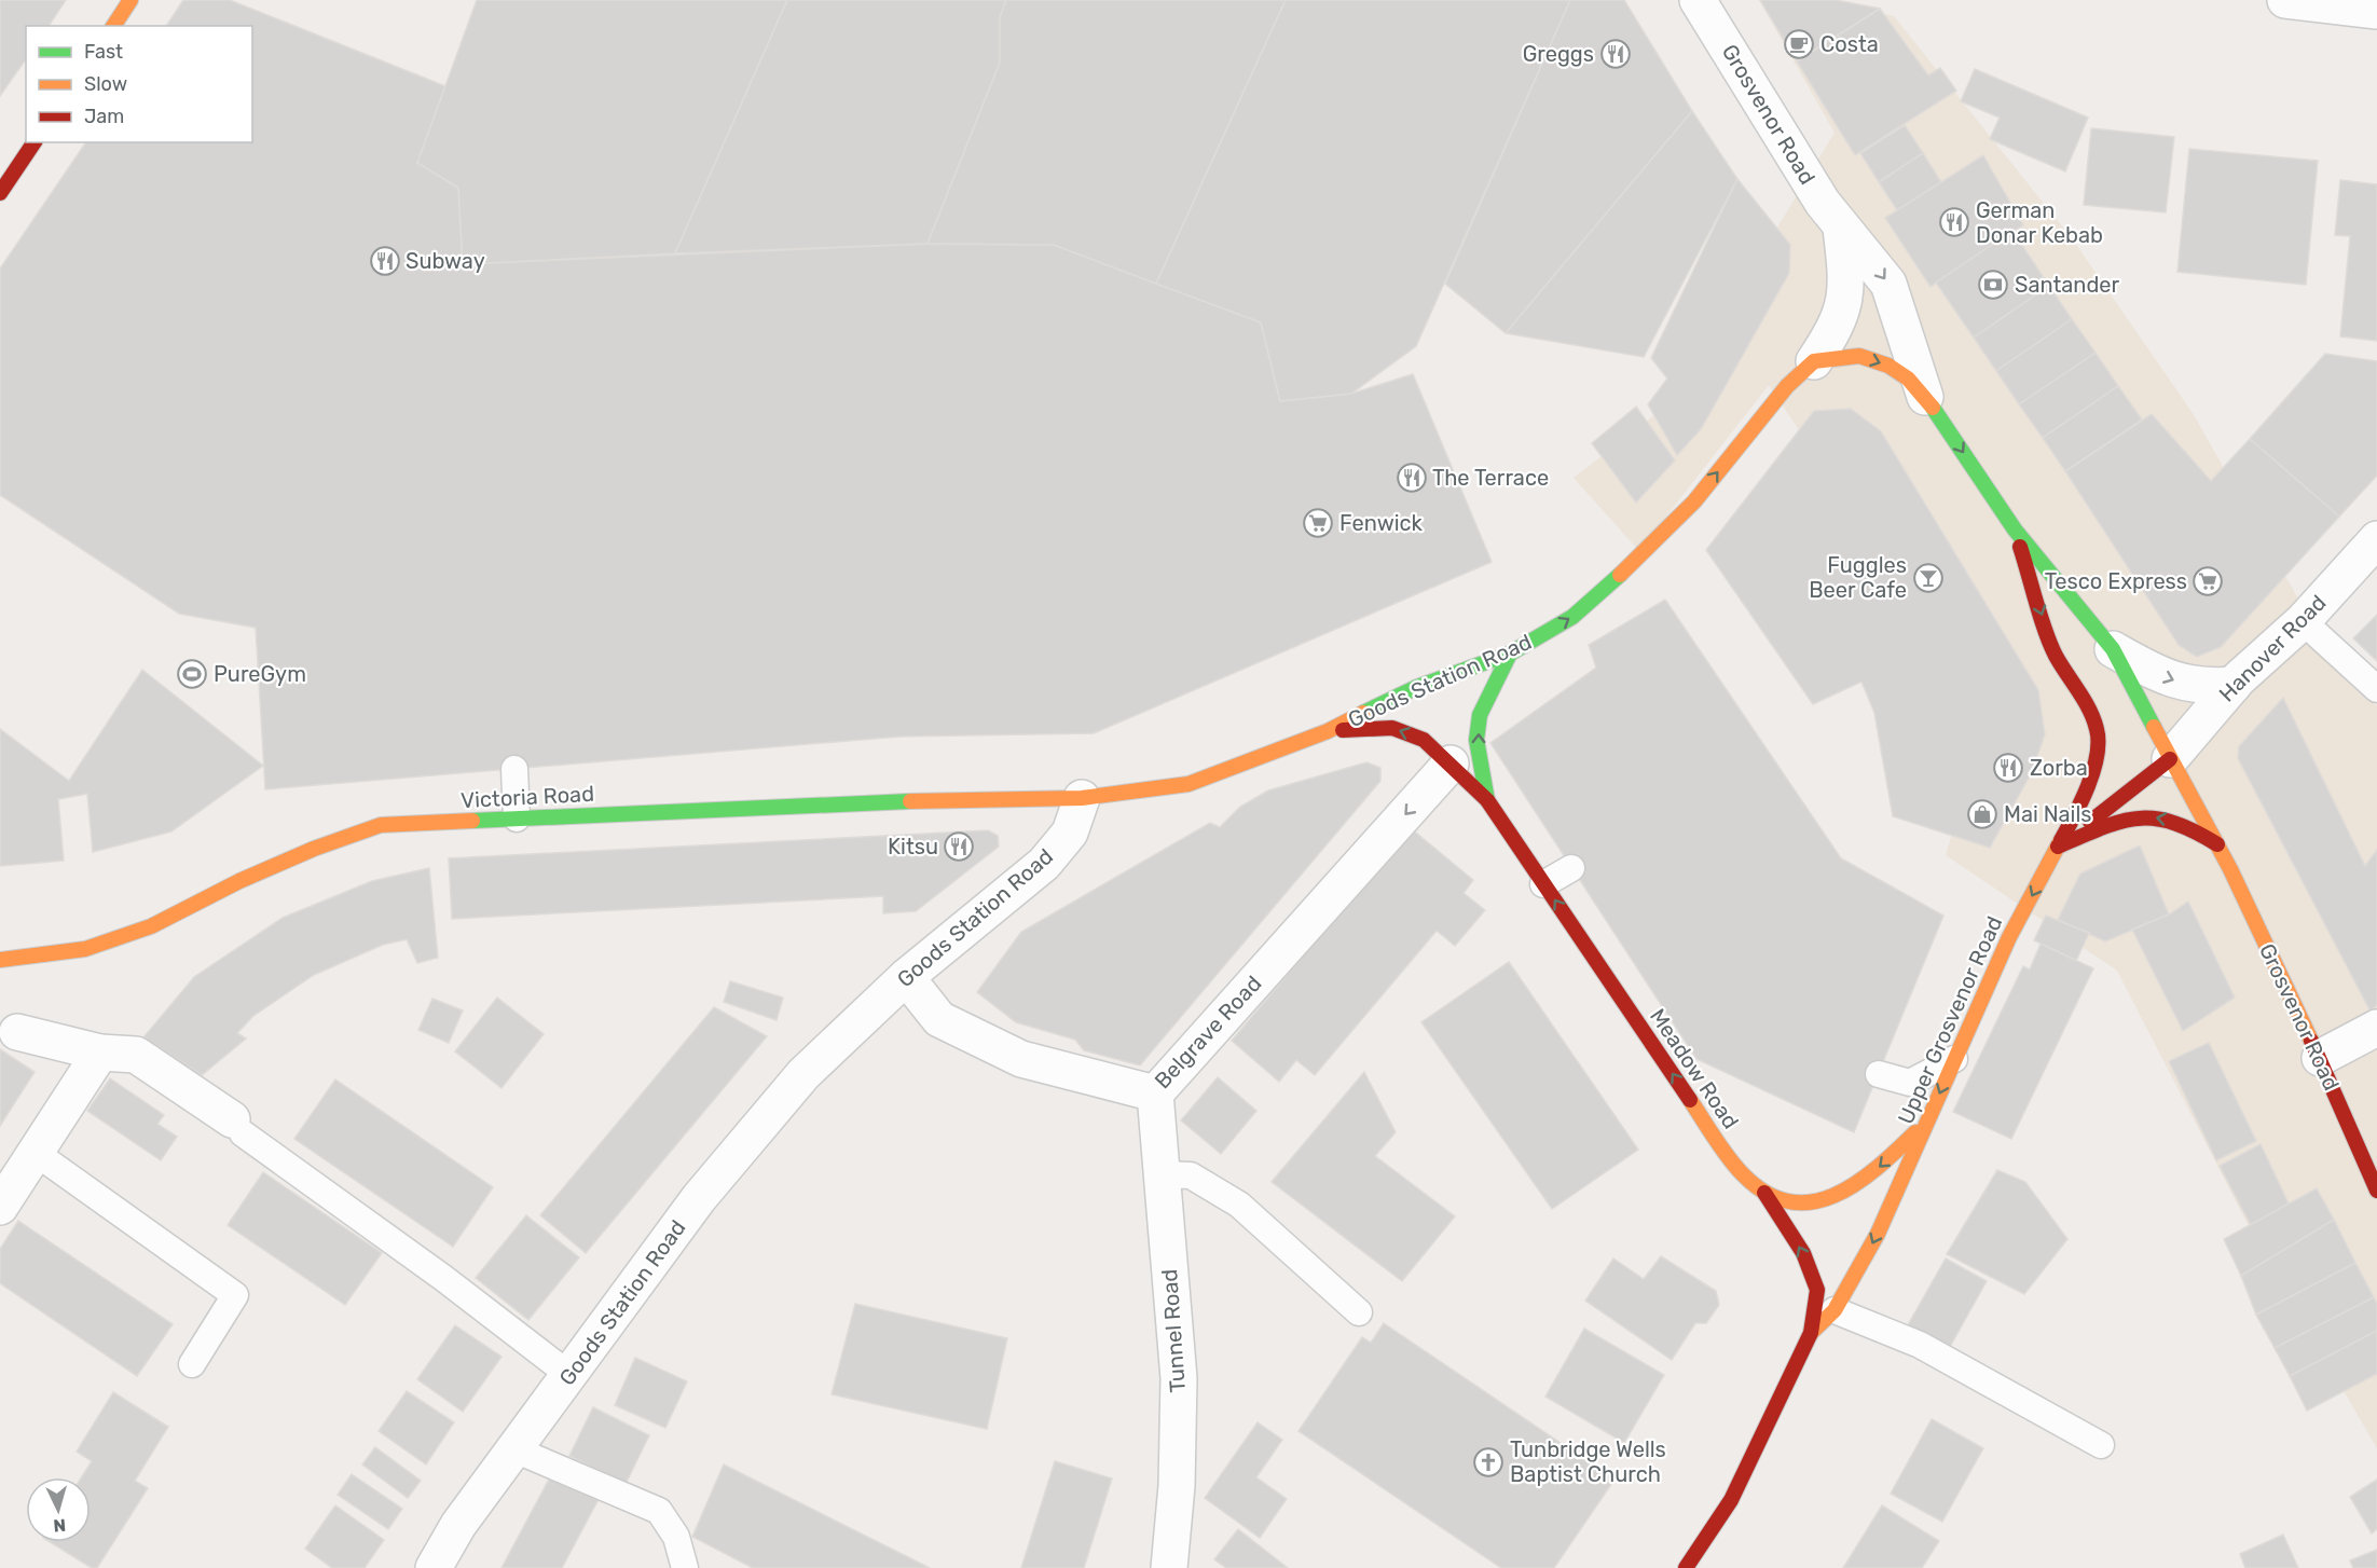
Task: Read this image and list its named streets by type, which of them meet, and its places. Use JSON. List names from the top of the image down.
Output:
{
  "streets": {
    "street": [
      "Grosvenor Road",
      "Hanover Road",
      "Goods Station Road",
      "Victoria Road",
      "Upper Grosvenor Road",
      "Belgrave Road",
      "Meadow Road",
      "Tunnel Road"
    ]
  },
  "crossings": [
    ["Grosvenor Road", "Hanover Road"],
    ["Grosvenor Road", "Goods Station Road"],
    ["Grosvenor Road", "Upper Grosvenor Road"],
    ["Hanover Road", "Upper Grosvenor Road"],
    ["Goods Station Road", "Victoria Road"],
    ["Goods Station Road", "Belgrave Road"],
    ["Goods Station Road", "Meadow Road"],
    ["Upper Grosvenor Road", "Meadow Road"],
    ["Belgrave Road", "Meadow Road"],
    ["Belgrave Road", "Tunnel Road"]
  ],
  "one_way": ["Belgrave Road"],
  "places": {
    "cafe": ["Costa"],
    "restaurant": [
      "Greggs",
      "German Donar Kebab",
      "Subway",
      "The Terrace",
      "Zorba",
      "Kitsu"
    ],
    "bank": ["Santander"],
    "supermarket": ["Fenwick", "Tesco Express"],
    "bar": ["Fuggles Beer Cafe"],
    "sports": ["PureGym"],
    "shop": ["Mai Nails"],
    "church": ["Tunbridge Wells Baptist Church"]
  },
  "legend": ["Fast", "Slow", "Jam"],
  "north": "bottom"
}
